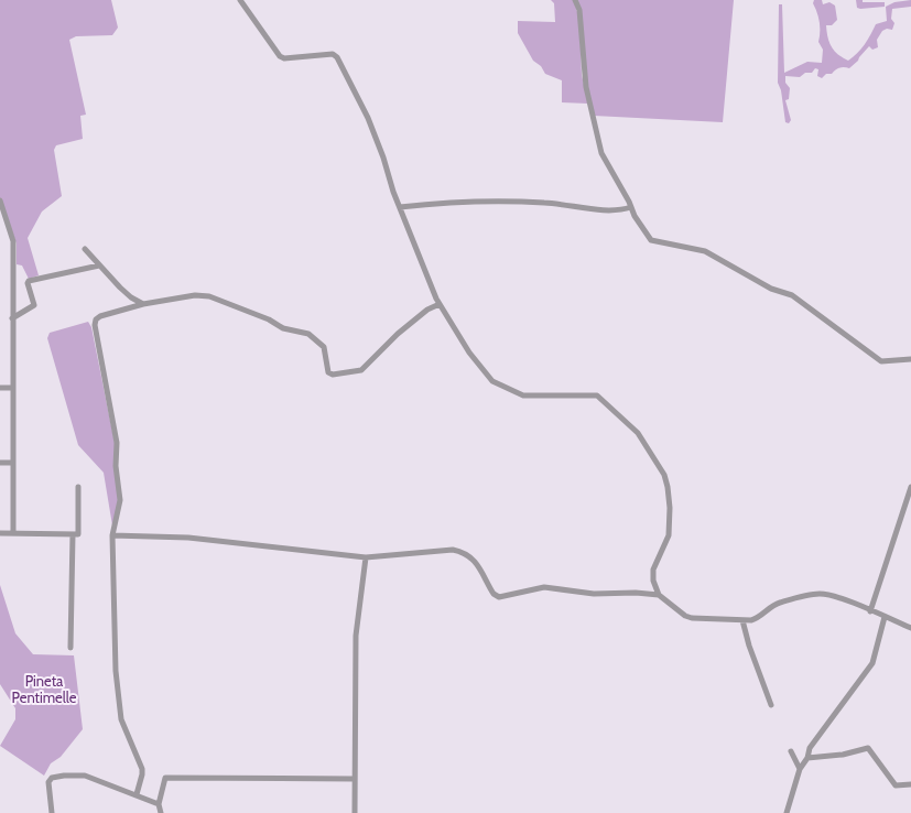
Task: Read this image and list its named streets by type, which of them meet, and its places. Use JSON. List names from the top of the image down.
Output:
{
  "parks": ["Pineta Pentimelle"]
}
